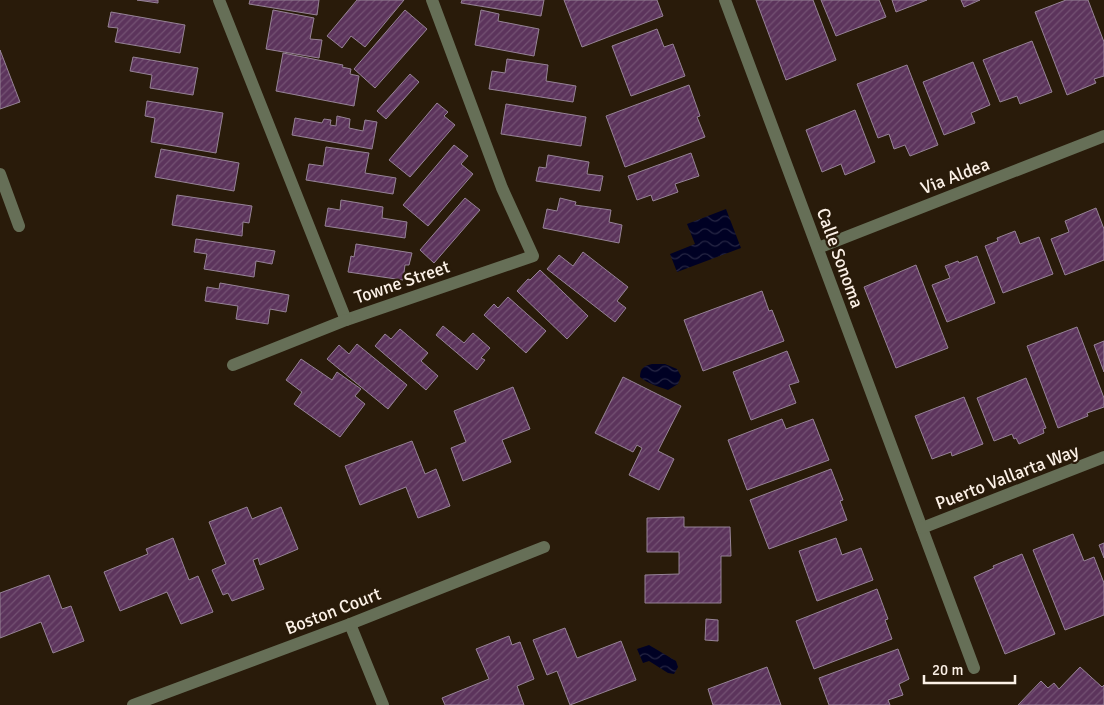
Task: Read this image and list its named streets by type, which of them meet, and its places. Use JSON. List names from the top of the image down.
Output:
{
  "streets": {
    "street": [
      "Via Aldea",
      "Calle Sonoma",
      "Towne Street",
      "Puerto Vallarta Way",
      "Boston Court"
    ]
  },
  "crossings": [
    ["Via Aldea", "Calle Sonoma"],
    ["Calle Sonoma", "Puerto Vallarta Way"]
  ],
  "scale_bar": "20 m"
}
